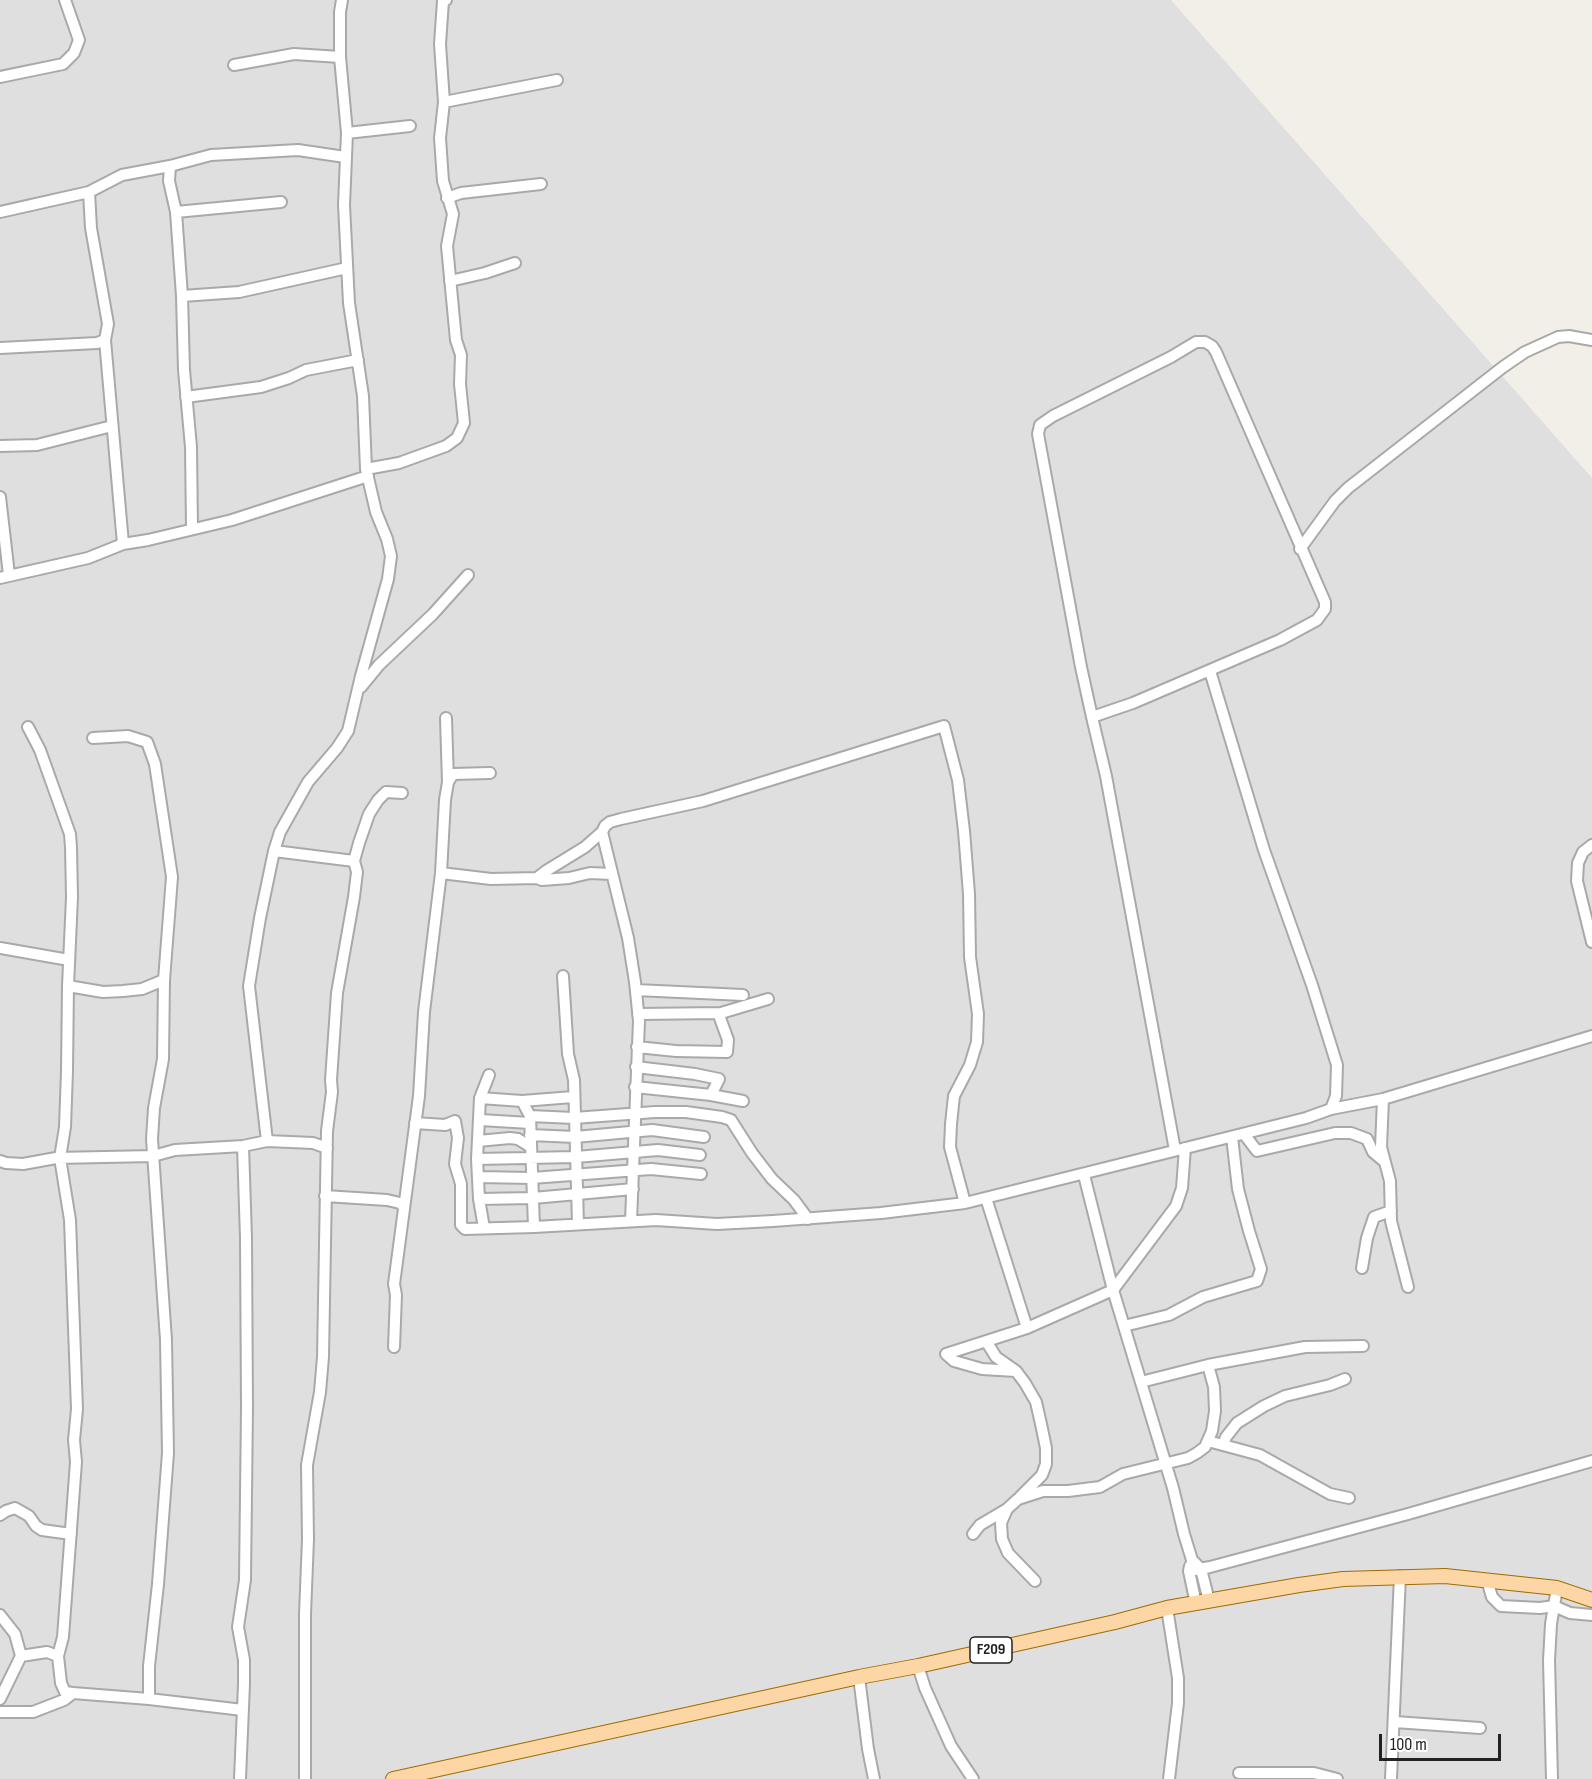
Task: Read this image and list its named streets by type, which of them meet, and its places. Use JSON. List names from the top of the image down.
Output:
{
  "streets": {
    "main road": ["F209"]
  },
  "scale_bar": "100 m"
}
